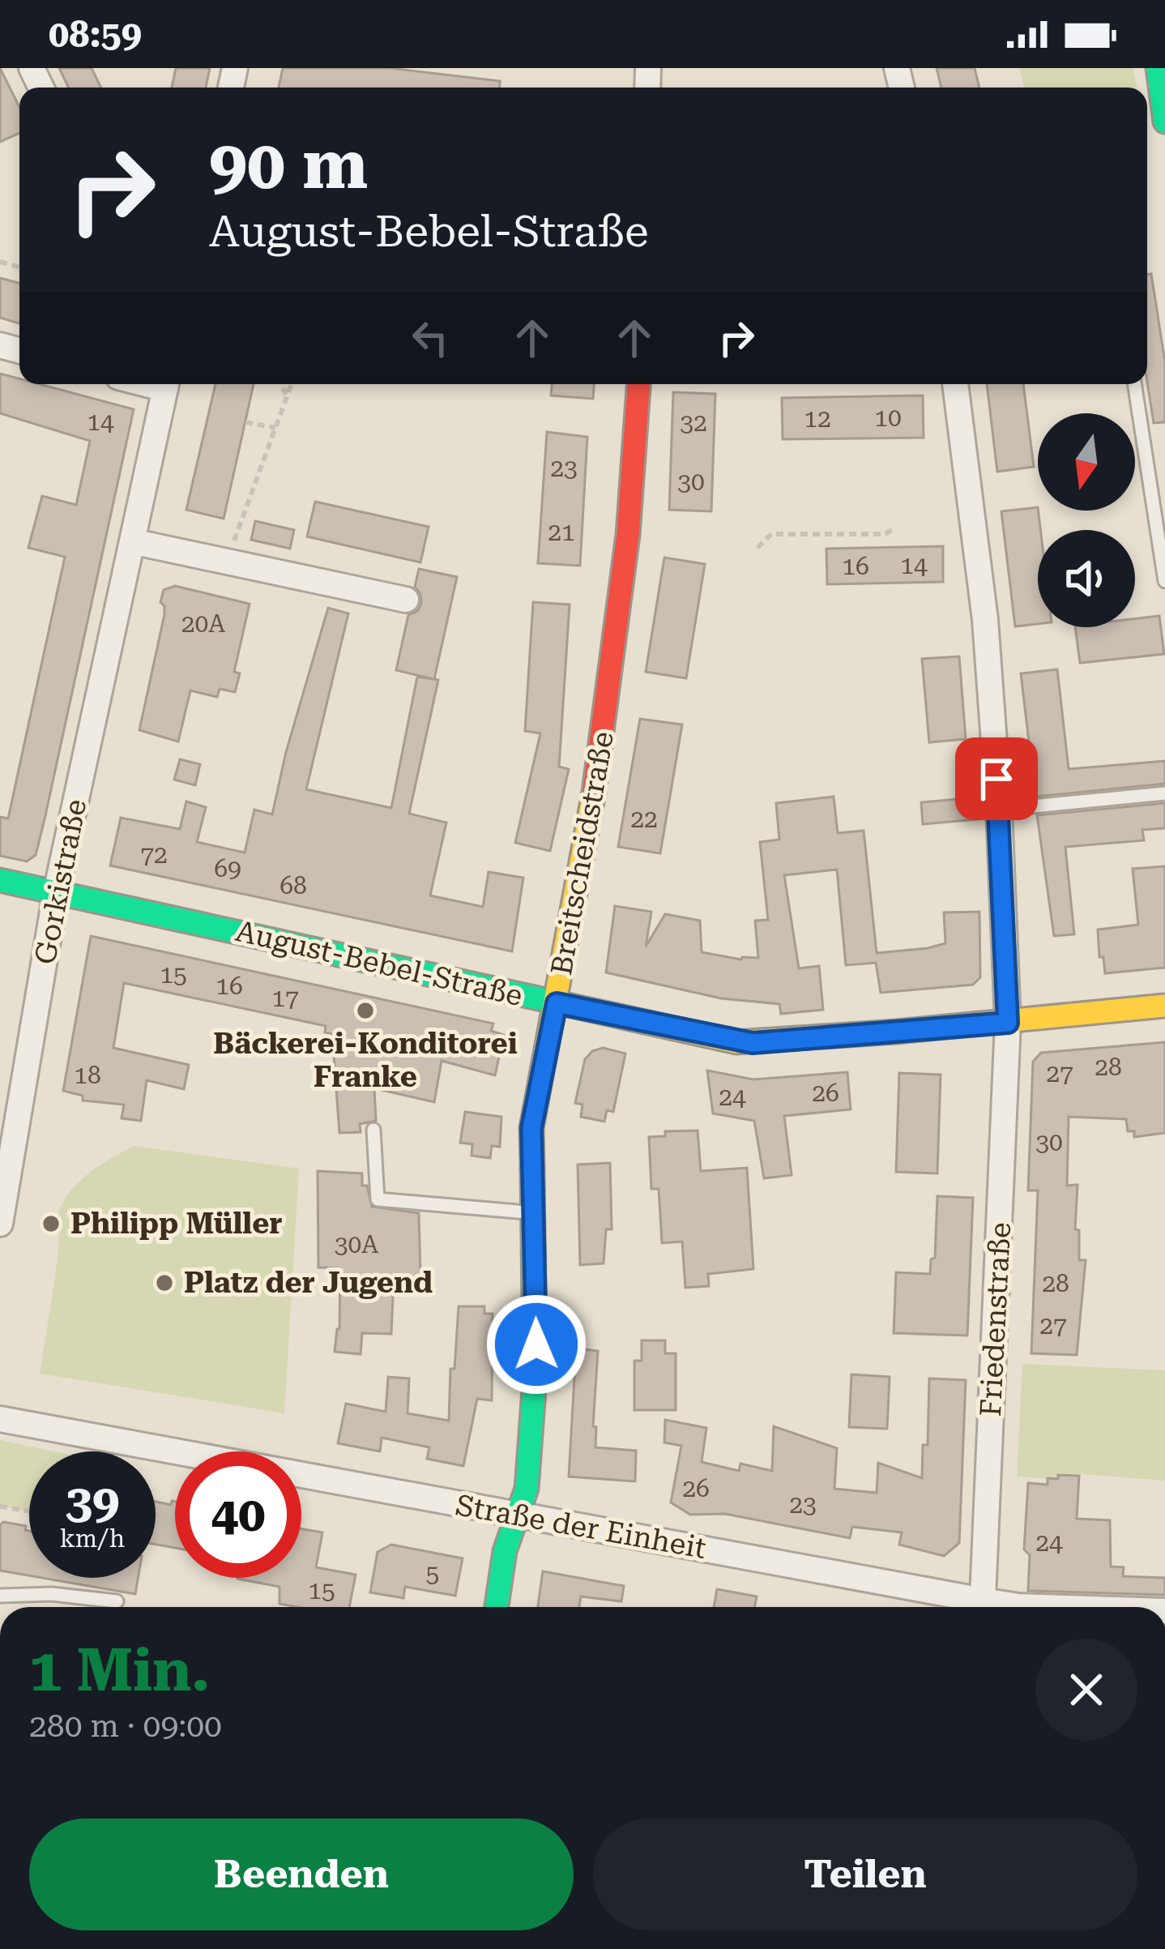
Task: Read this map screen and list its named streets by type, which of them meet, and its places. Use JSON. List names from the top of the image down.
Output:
{
  "streets": {
    "street": [
      "Breitscheidstraße",
      "Gorkistraße",
      "August-Bebel-Straße",
      "Friedenstraße",
      "Straße der Einheit"
    ]
  },
  "crossings": [
    ["Breitscheidstraße", "August-Bebel-Straße"],
    ["Breitscheidstraße", "Straße der Einheit"],
    ["Gorkistraße", "August-Bebel-Straße"],
    ["August-Bebel-Straße", "Friedenstraße"]
  ],
  "places": ["Bäckerei-Konditorei Franke", "Philipp Müller", "Platz der Jugend"],
  "house_numbers": [
    "10",
    "12",
    "14",
    "32",
    "23",
    "30",
    "21",
    "14",
    "16",
    "20A",
    "22",
    "72",
    "69",
    "68",
    "15",
    "16",
    "17",
    "28",
    "27",
    "18",
    "26",
    "24",
    "30",
    "30A",
    "28",
    "27",
    "26",
    "23",
    "24",
    "5",
    "15"
  ],
  "north": "bottom",
  "page": {
    "status": "08:59",
    "turn": ["90 m", "August-Bebel-Straße"],
    "speed": "39 km/h",
    "limit": "40",
    "heading": ["1 Min.", "280 m · 09:00"],
    "buttons": ["Beenden", "Teilen"]
  }
}
